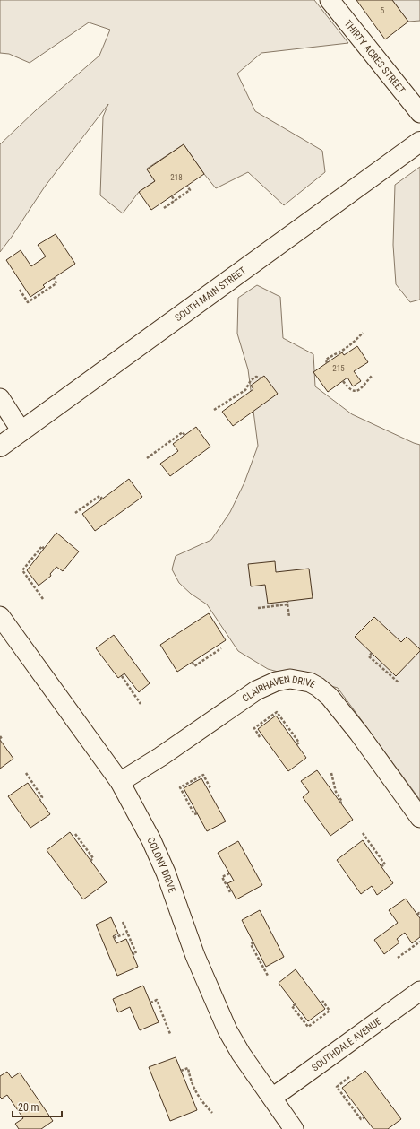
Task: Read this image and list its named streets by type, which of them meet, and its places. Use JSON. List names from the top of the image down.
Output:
{
  "streets": {
    "main road": ["SOUTH MAIN STREET"],
    "street": [
      "THIRTY ACRES STREET",
      "CLAIRHAVEN DRIVE",
      "COLONY DRIVE",
      "SOUTHDALE AVENUE"
    ]
  },
  "crossings": [
    ["CLAIRHAVEN DRIVE", "COLONY DRIVE"],
    ["COLONY DRIVE", "SOUTHDALE AVENUE"]
  ],
  "house_numbers": ["5", "218", "215"],
  "scale_bar": "20 m"
}
